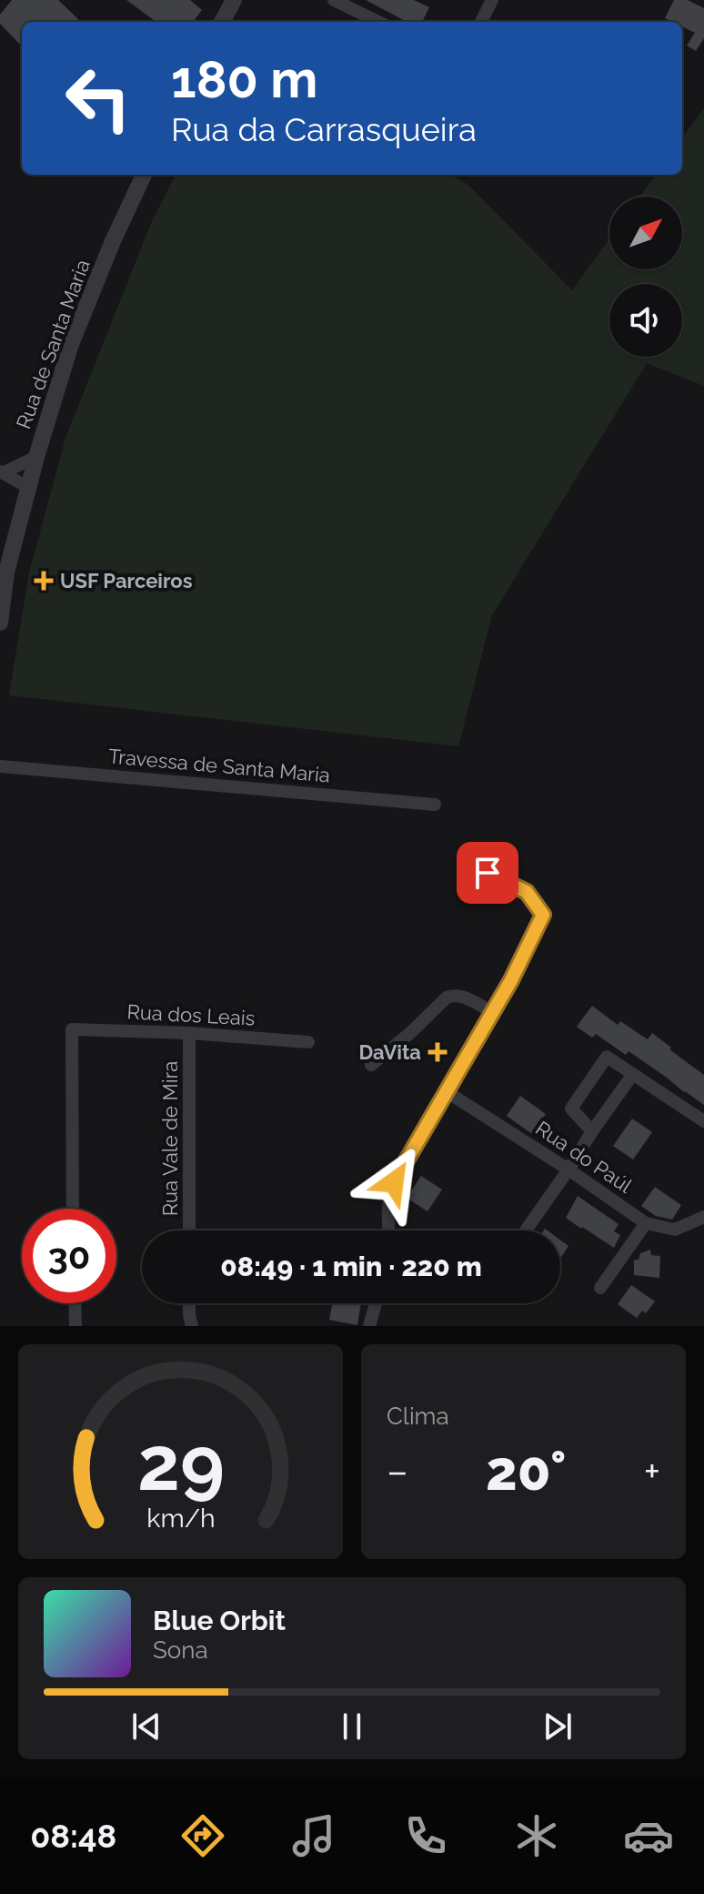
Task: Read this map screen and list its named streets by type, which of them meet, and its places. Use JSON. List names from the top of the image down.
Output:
{
  "streets": {
    "street": [
      "Rua de Santa Maria",
      "Travessa de Santa Maria",
      "Rua dos Leais",
      "Rua Vale de Mira",
      "Rua do Paúl"
    ]
  },
  "crossings": [
    ["Rua dos Leais", "Rua Vale de Mira"]
  ],
  "places": {
    "health": ["USF Parceiros", "DaVita"]
  },
  "north": "top right",
  "page": {
    "turn": ["180 m", "Rua da Carrasqueira"],
    "limit": "30",
    "trip": "08:49 · 1 min · 220 m",
    "tile": "Clima",
    "heat": ["−", "20°", "+"],
    "song": ["Blue Orbit", "Sona"],
    "tabs": "08:48",
    "gauge": ["29", "km/h"]
  }
}
